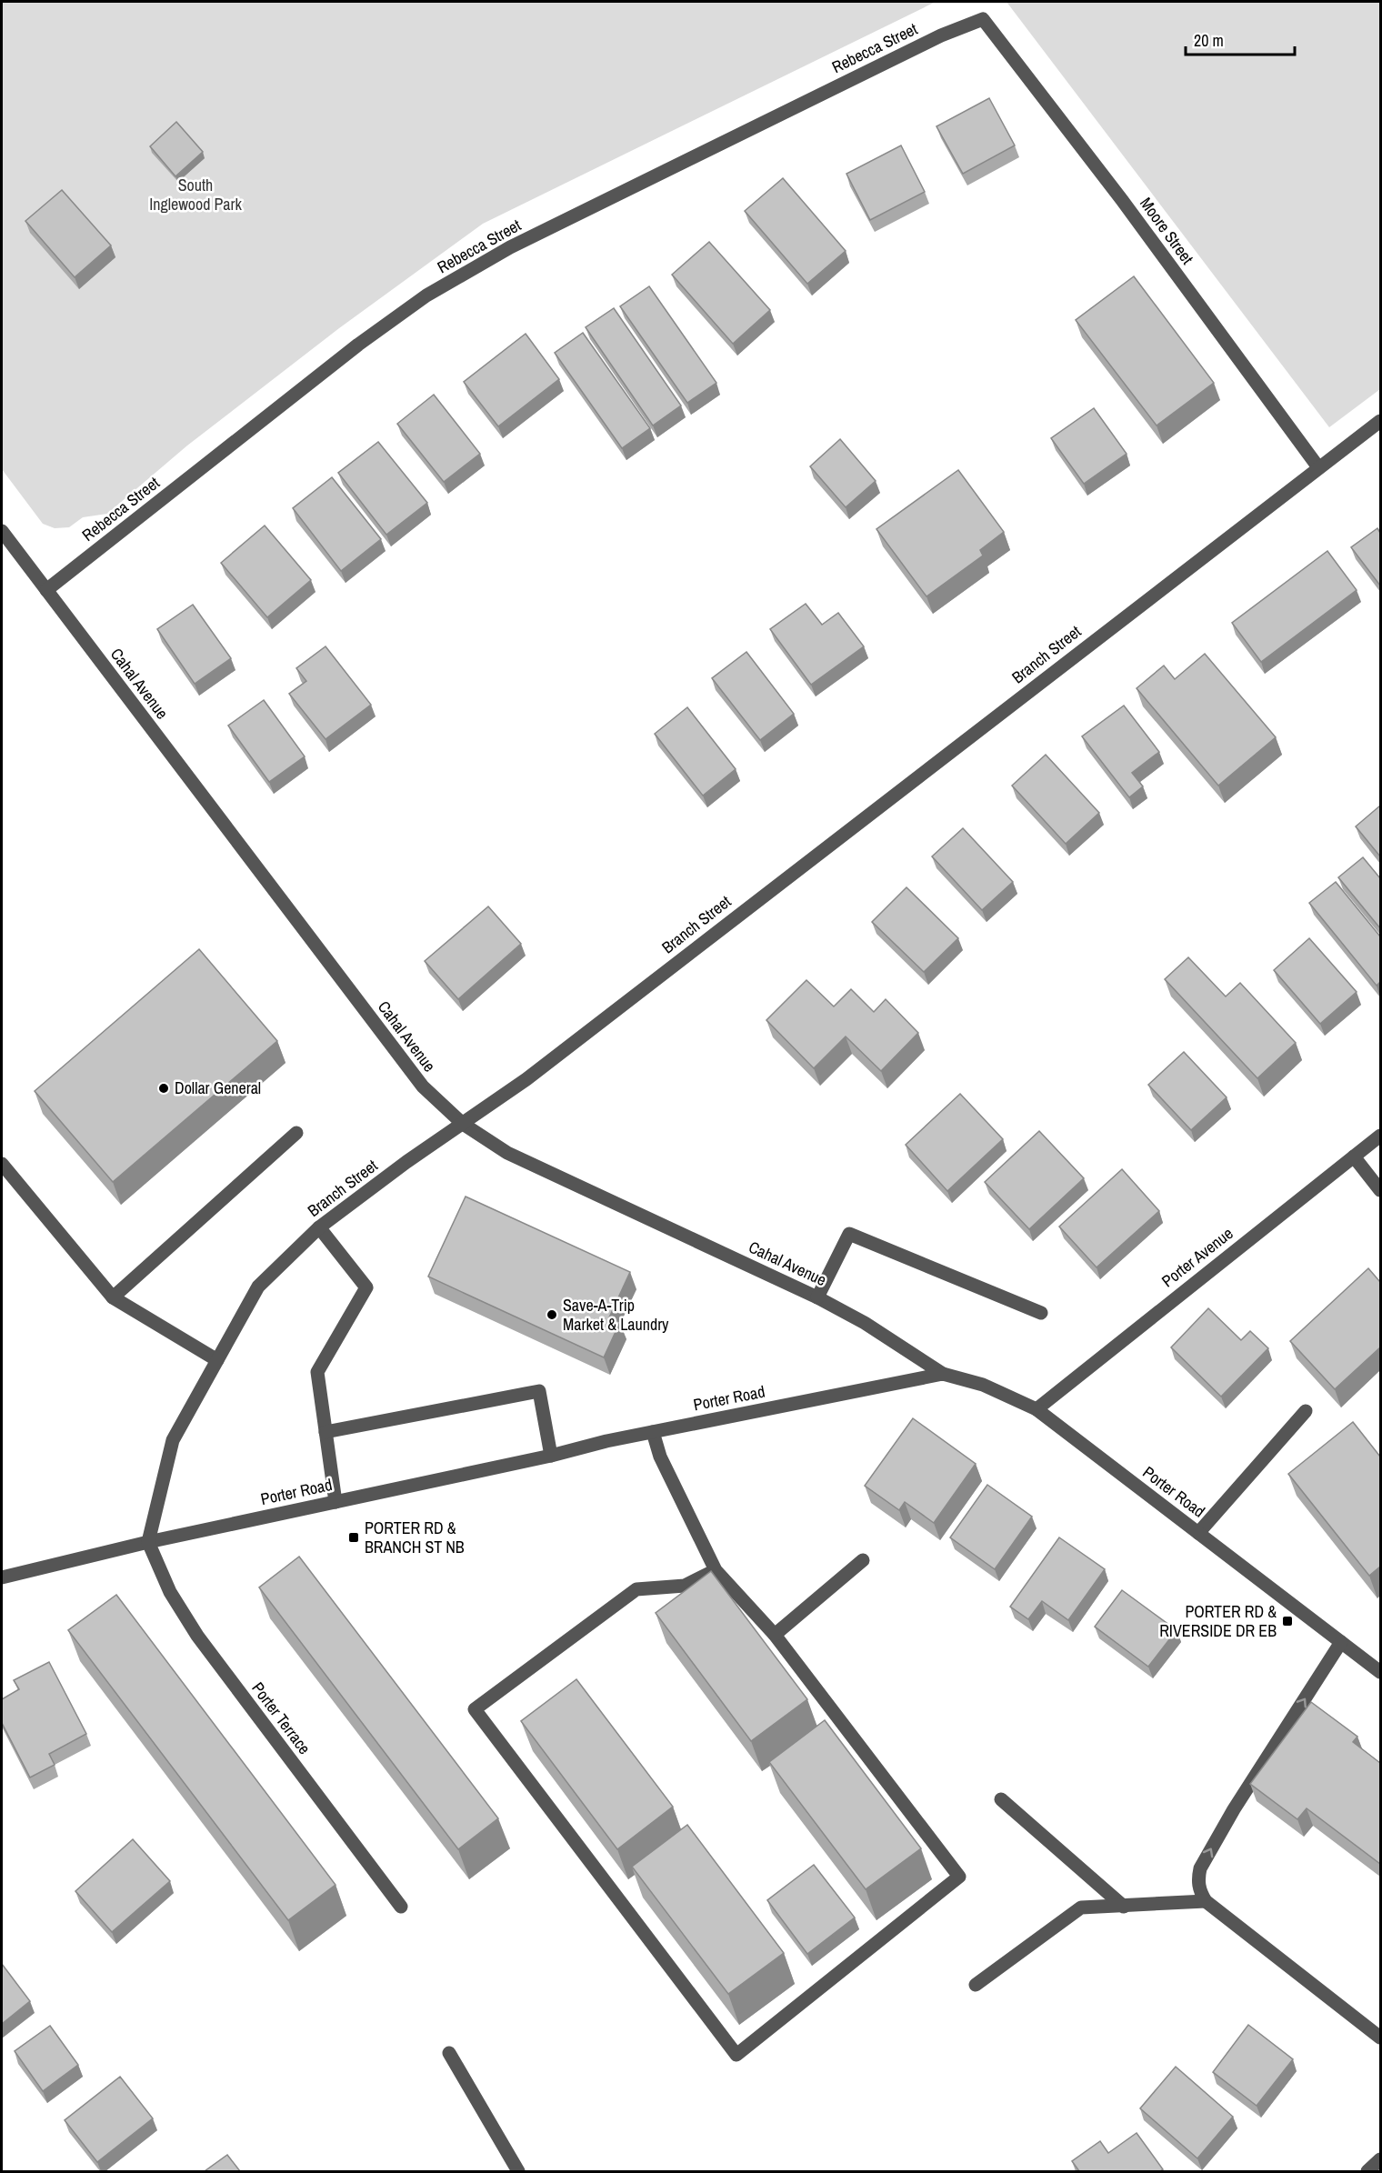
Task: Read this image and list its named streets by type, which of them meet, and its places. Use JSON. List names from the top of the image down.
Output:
{
  "streets": {
    "street": [
      "Rebecca Street",
      "Moore Street",
      "Branch Street",
      "Cahal Avenue",
      "Porter Avenue",
      "Porter Road",
      "Porter Terrace"
    ]
  },
  "crossings": [
    ["Rebecca Street", "Moore Street"],
    ["Rebecca Street", "Cahal Avenue"],
    ["Moore Street", "Branch Street"],
    ["Branch Street", "Cahal Avenue"],
    ["Branch Street", "Porter Road"],
    ["Branch Street", "Porter Terrace"],
    ["Cahal Avenue", "Porter Road"],
    ["Porter Avenue", "Porter Road"],
    ["Porter Road", "Porter Terrace"]
  ],
  "parks": ["South Inglewood Park"],
  "places": {
    "other": ["Dollar General", "Save-A-Trip Market & Laundry"],
    "transit": ["PORTER RD & BRANCH ST NB", "PORTER RD & RIVERSIDE DR EB"]
  },
  "scale_bar": "20 m"
}
